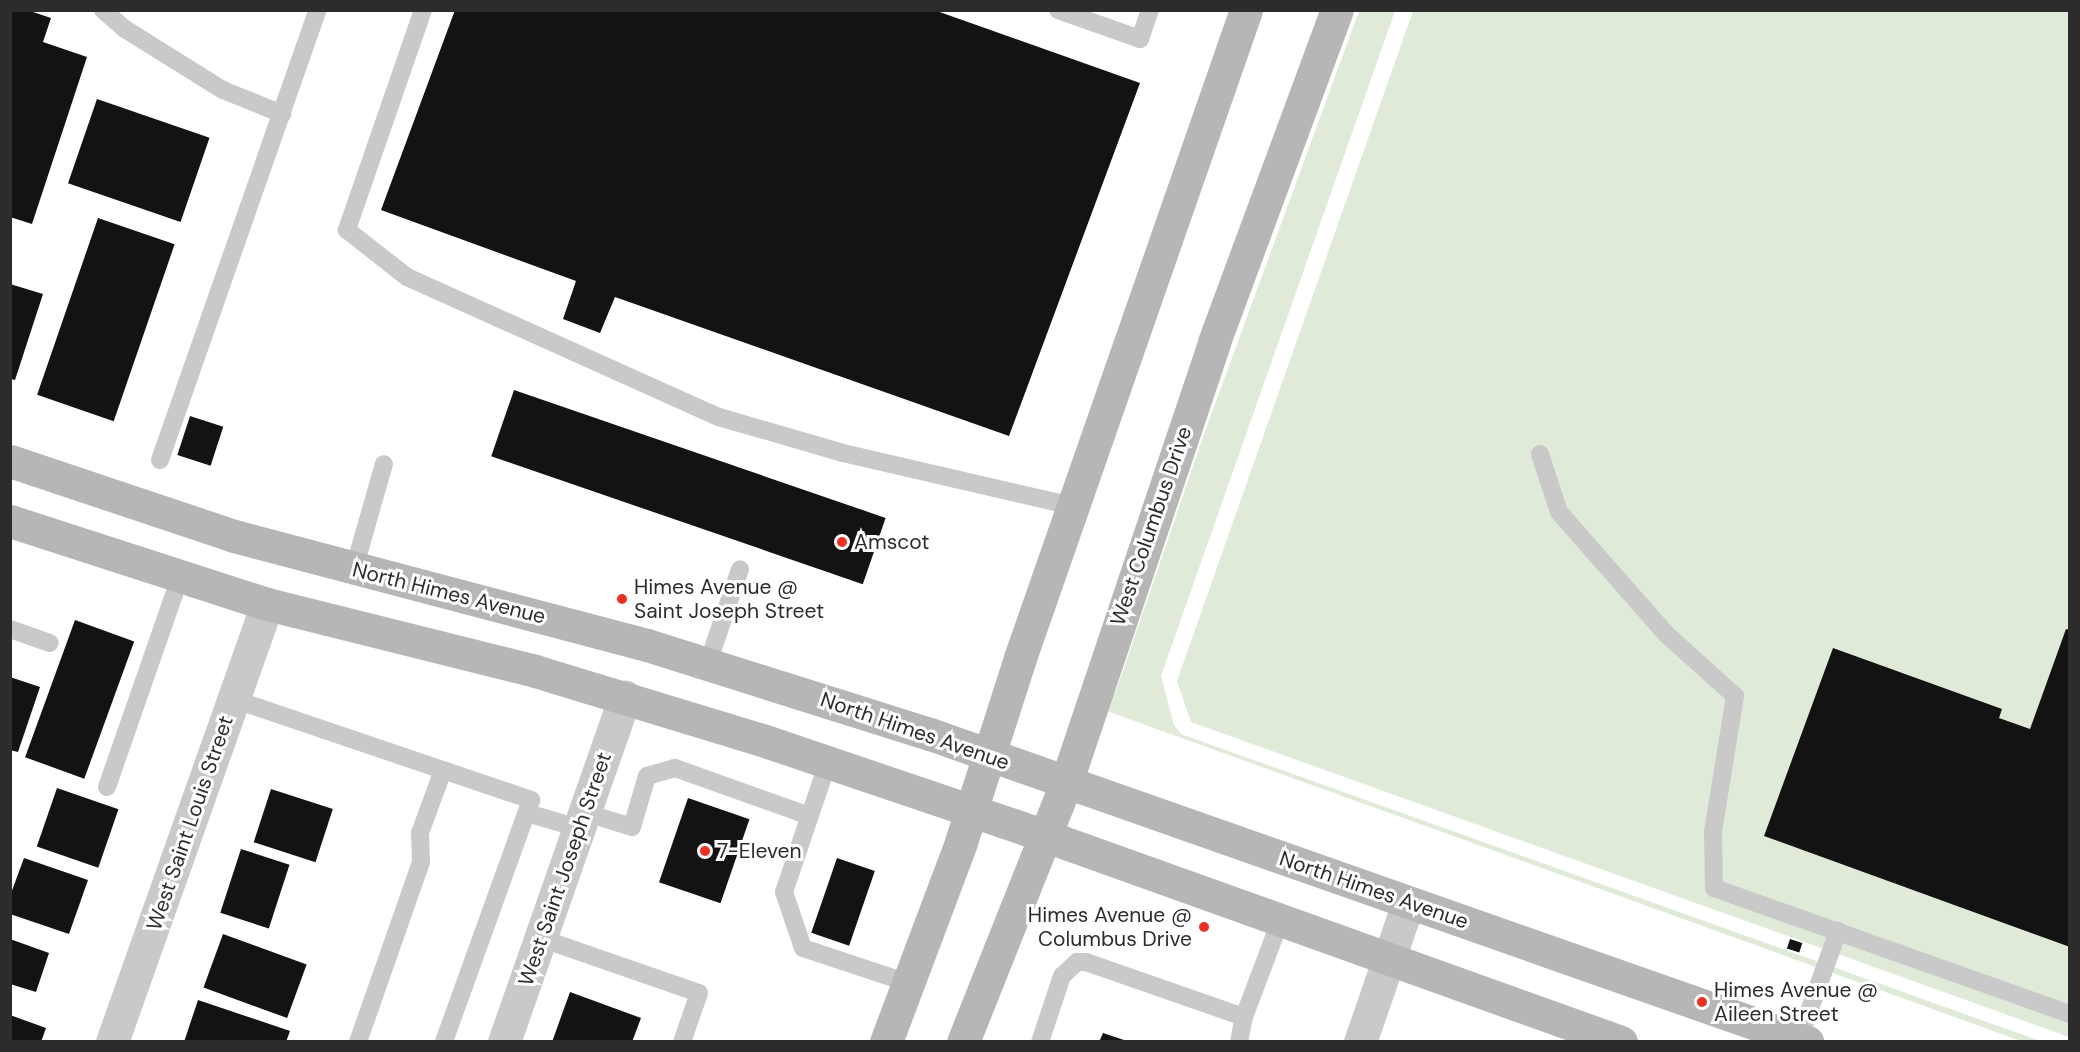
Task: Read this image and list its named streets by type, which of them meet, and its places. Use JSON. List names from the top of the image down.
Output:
{
  "streets": {
    "street": [
      "West Columbus Drive",
      "North Himes Avenue",
      "West Saint Louis Street",
      "West Saint Joseph Street"
    ]
  },
  "crossings": [
    ["West Columbus Drive", "North Himes Avenue"]
  ],
  "places": [
    "Amscot",
    "Himes Avenue @ Saint Joseph Street",
    "7-Eleven",
    "Himes Avenue @ Columbus Drive",
    "Himes Avenue @ Aileen Street"
  ]
}
